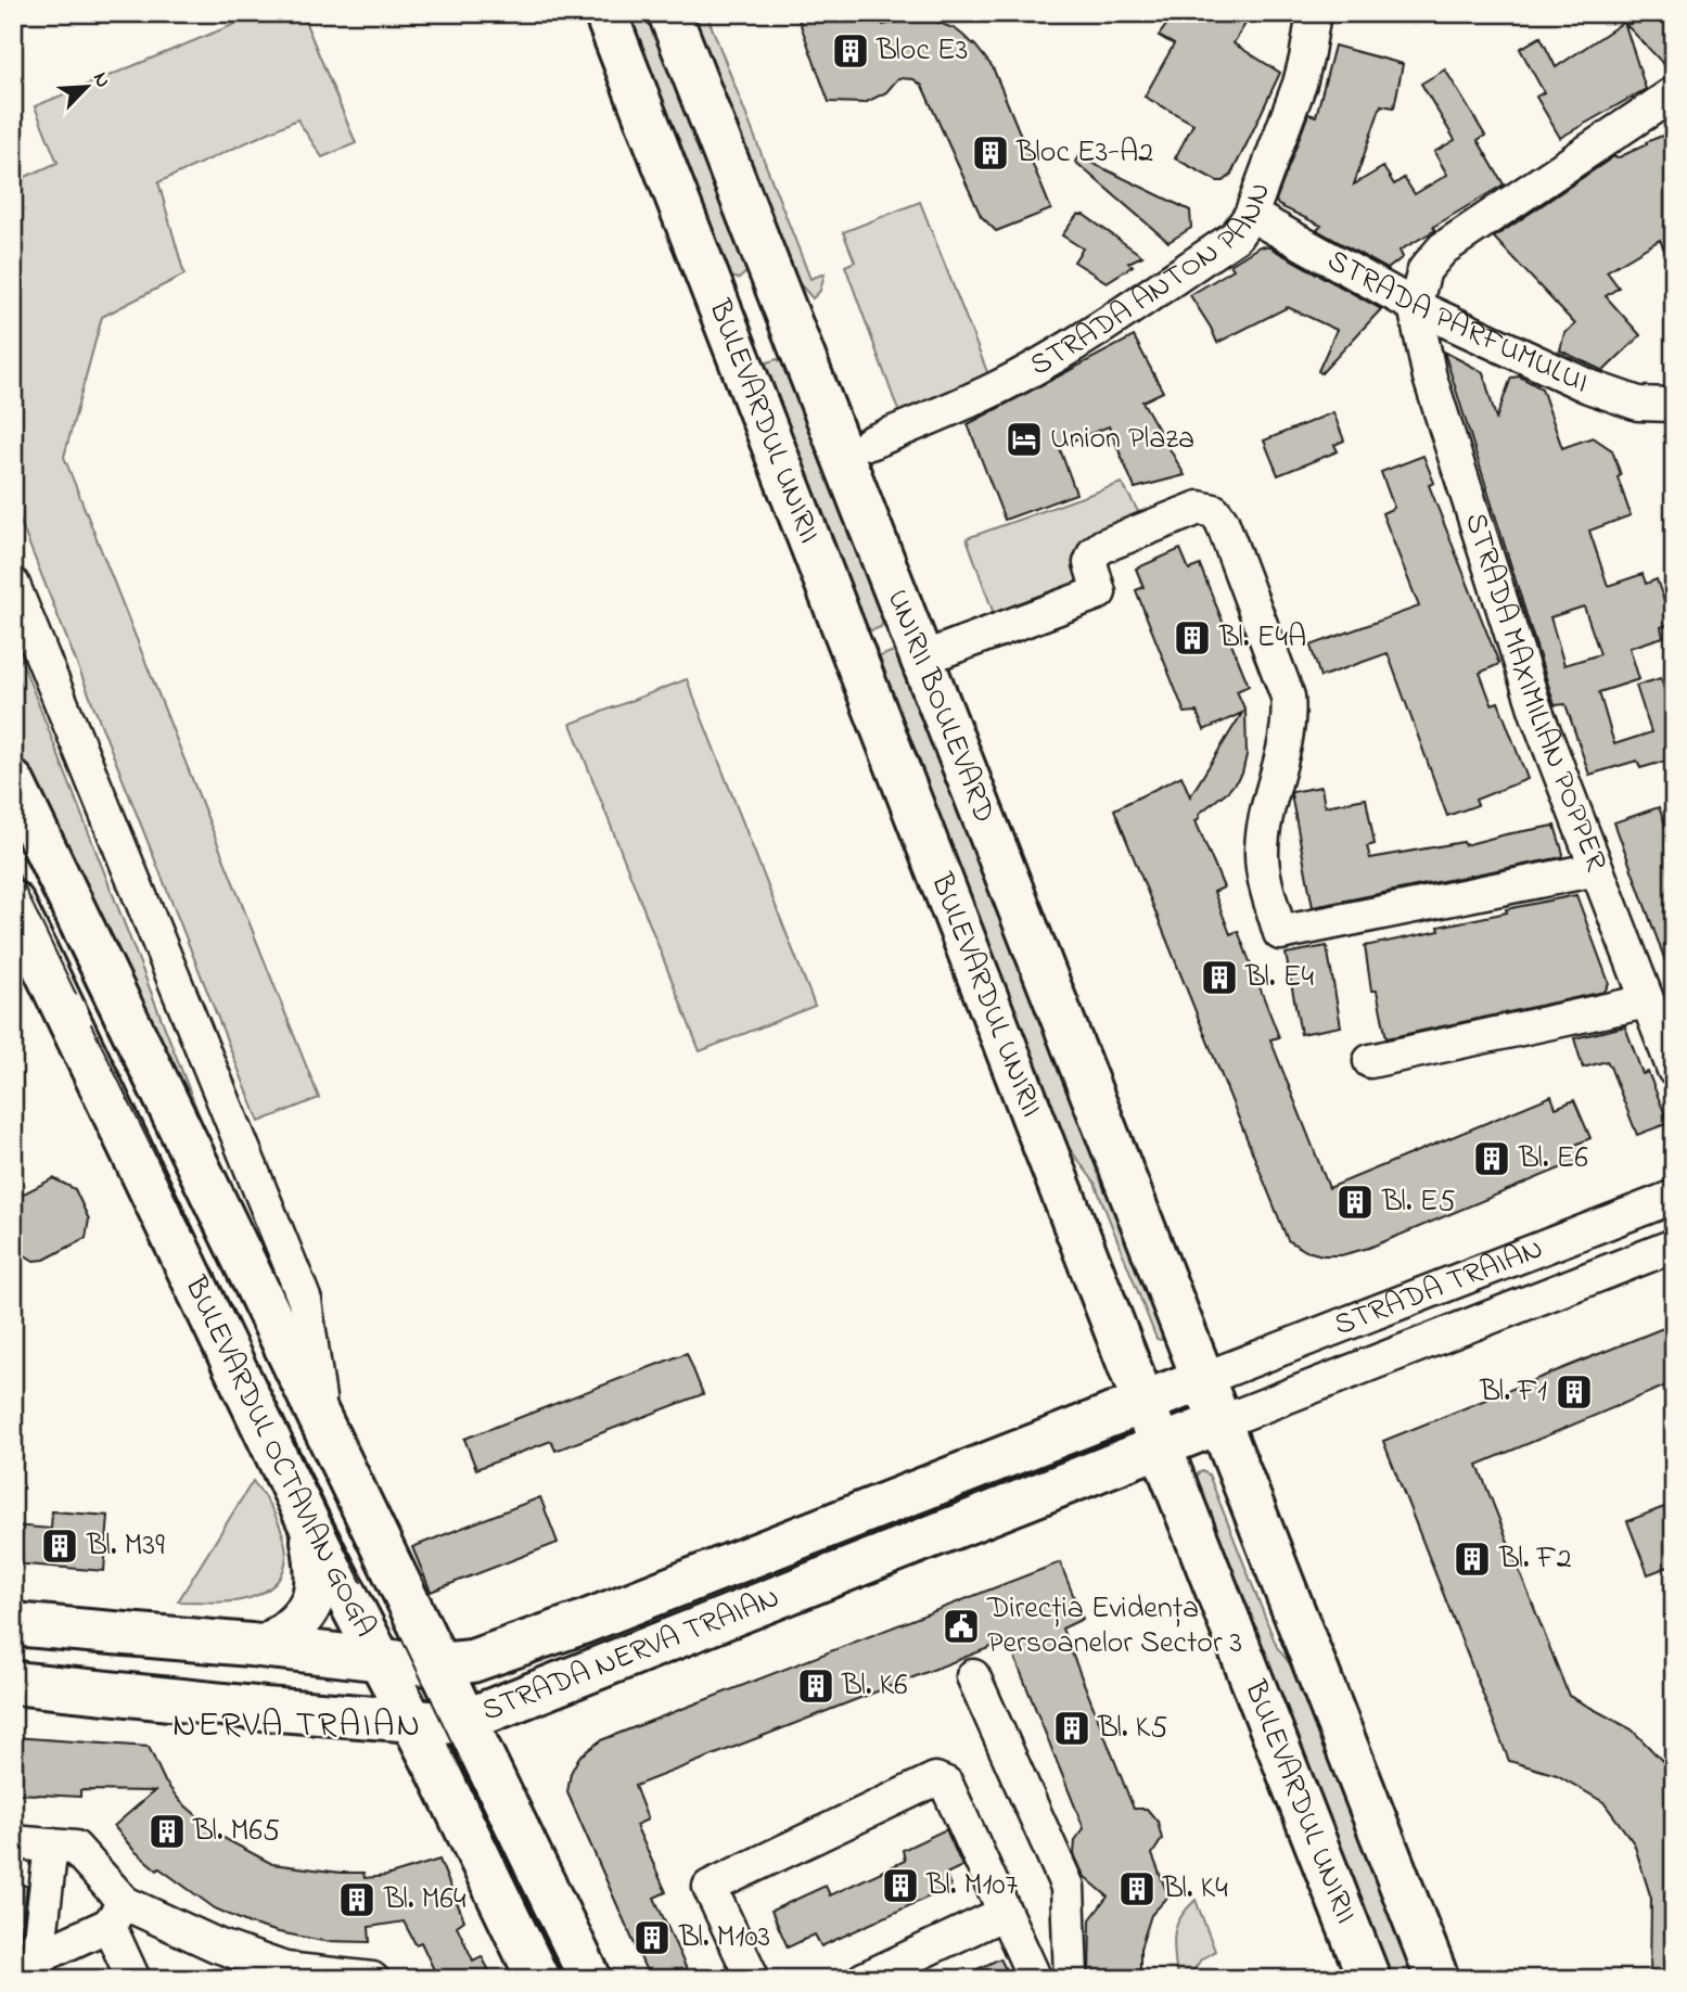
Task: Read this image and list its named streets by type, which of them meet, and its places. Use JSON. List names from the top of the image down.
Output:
{
  "streets": {
    "main road": [
      "BULEVARDUL UNIRII",
      "UNIRII BOULEVARD",
      "BULEVARDUL OCTAVIAN GOGA",
      "STRADA NERVA TRAIAN"
    ],
    "street": [
      "STRADA ANTON PANN",
      "STRADA PARFUMULUI",
      "STRADA MAXIMILIAN POPPER",
      "STRADA TRAIAN"
    ]
  },
  "crossings": [
    ["STRADA ANTON PANN", "STRADA PARFUMULUI"],
    ["STRADA PARFUMULUI", "STRADA MAXIMILIAN POPPER"],
    ["BULEVARDUL UNIRII", "UNIRII BOULEVARD"],
    ["BULEVARDUL UNIRII", "STRADA TRAIAN"],
    ["BULEVARDUL UNIRII", "STRADA NERVA TRAIAN"],
    ["UNIRII BOULEVARD", "STRADA TRAIAN"],
    ["UNIRII BOULEVARD", "STRADA NERVA TRAIAN"],
    ["STRADA TRAIAN", "STRADA NERVA TRAIAN"],
    ["BULEVARDUL OCTAVIAN GOGA", "STRADA NERVA TRAIAN"]
  ],
  "districts": ["NERVA TRAIAN"],
  "places": {
    "building": [
      "Bloc E3",
      "Bloc E3-A2",
      "Bl. E4A",
      "Bl. E4",
      "Bl. E6",
      "Bl. E5",
      "Bl. F1",
      "Bl. M39",
      "Bl. F2",
      "Bl. K6",
      "Bl. K5",
      "Bl. M65",
      "Bl. M107",
      "Bl. K4",
      "Bl. M64",
      "Bl. M103"
    ],
    "hotel": ["Union Plaza"],
    "public building": ["Direcția Evidența Persoanelor Sector 3"]
  },
  "north": "top right"
}
